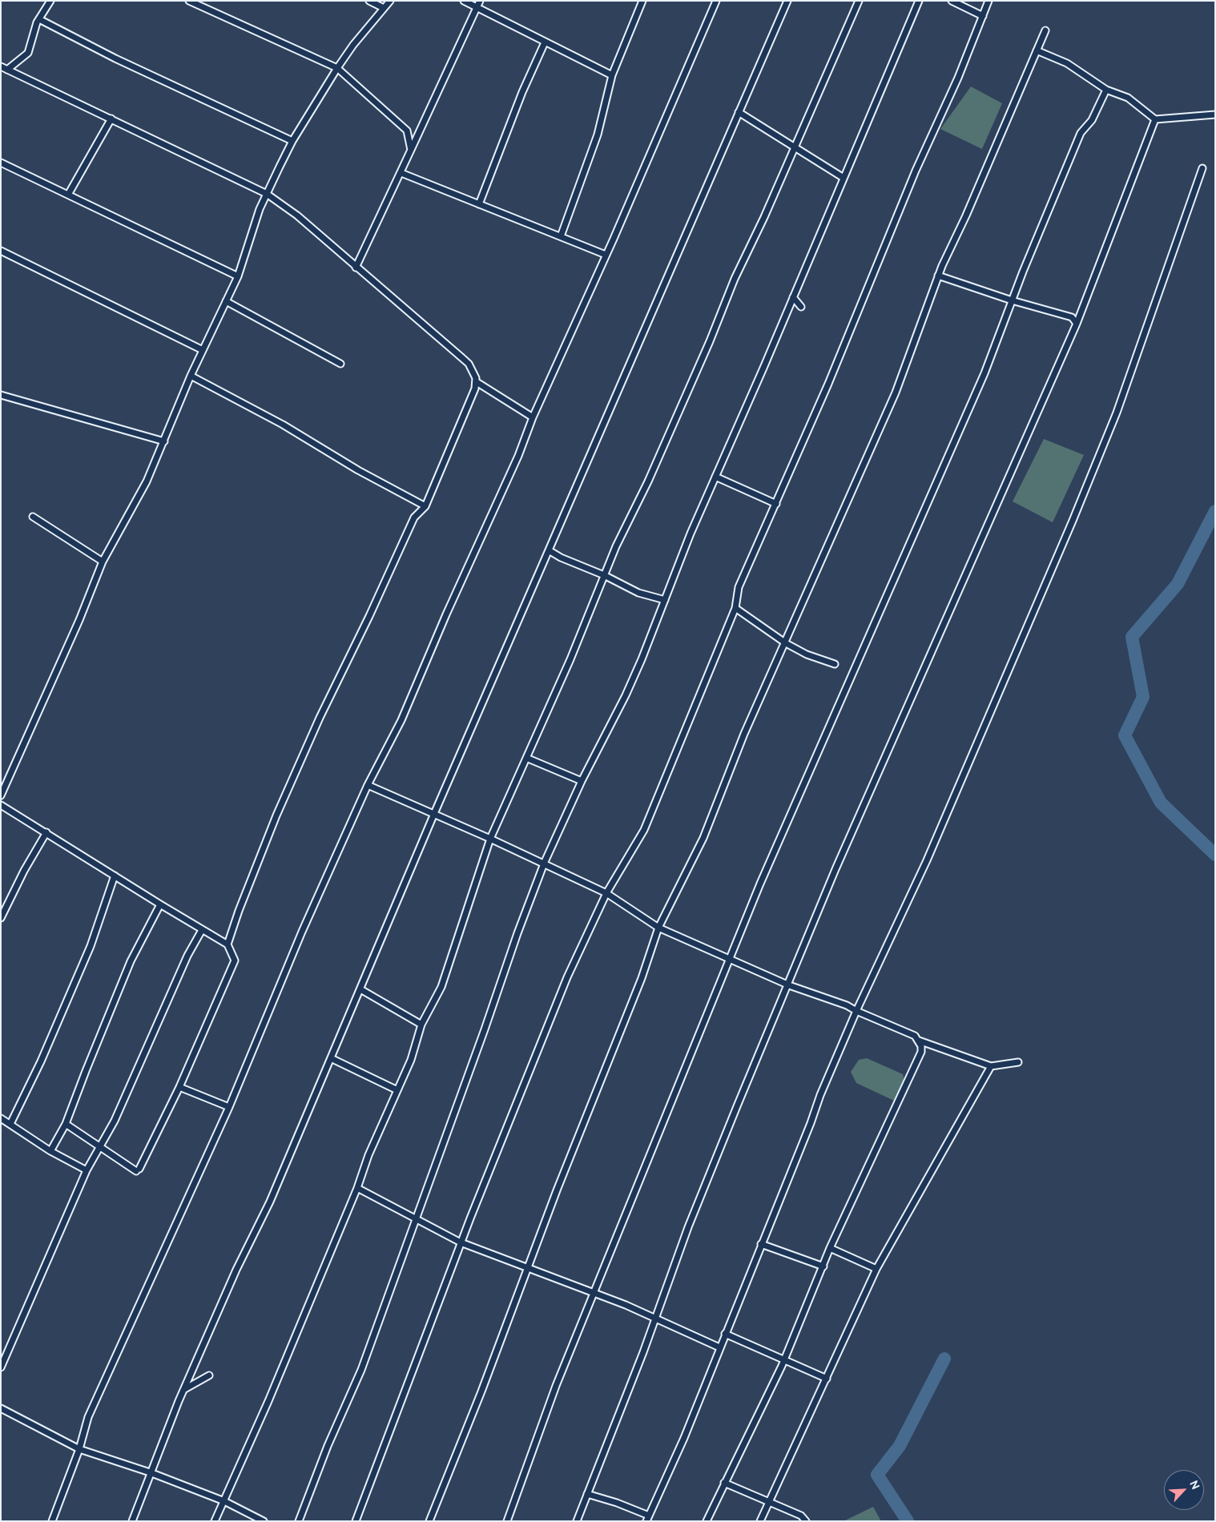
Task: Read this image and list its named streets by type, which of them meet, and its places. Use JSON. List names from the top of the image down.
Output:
{
  "north": "top right"
}
